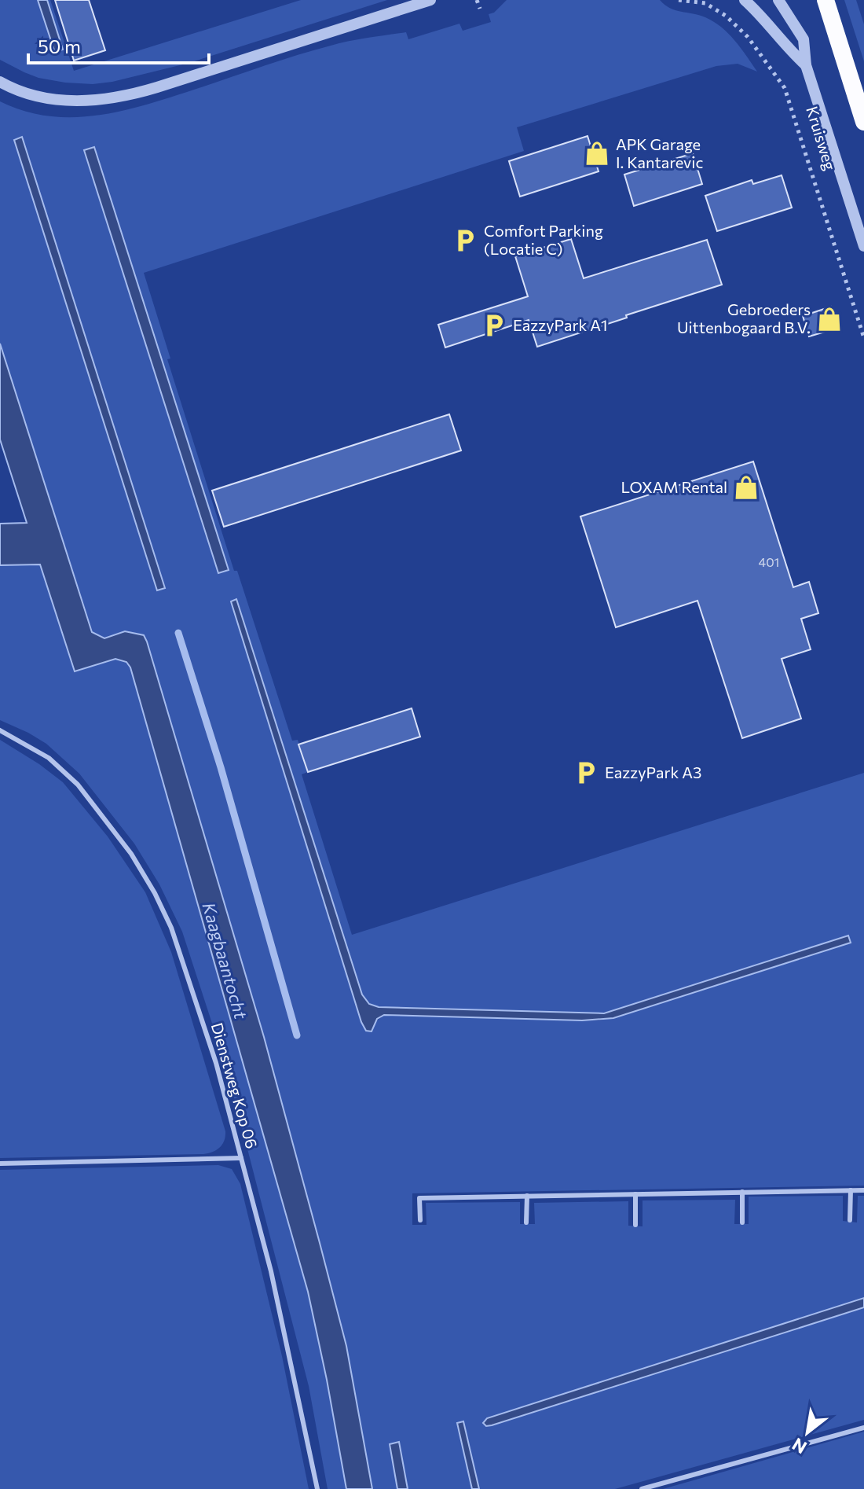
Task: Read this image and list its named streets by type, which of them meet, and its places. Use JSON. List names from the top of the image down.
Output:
{
  "streets": {
    "street": ["Kruisweg"],
    "lane": ["Dienstweg Kop 06"]
  },
  "water": ["Kaagbaantocht"],
  "places": {
    "shop": ["APK Garage I. Kantarevic", "Gebroeders Uittenbogaard B.V.", "LOXAM Rental"],
    "parking": ["Comfort Parking (Locatie C)", "EazzyPark A1", "EazzyPark A3"]
  },
  "house_numbers": ["401"],
  "scale_bar": "50 m",
  "north": "bottom left"
}
